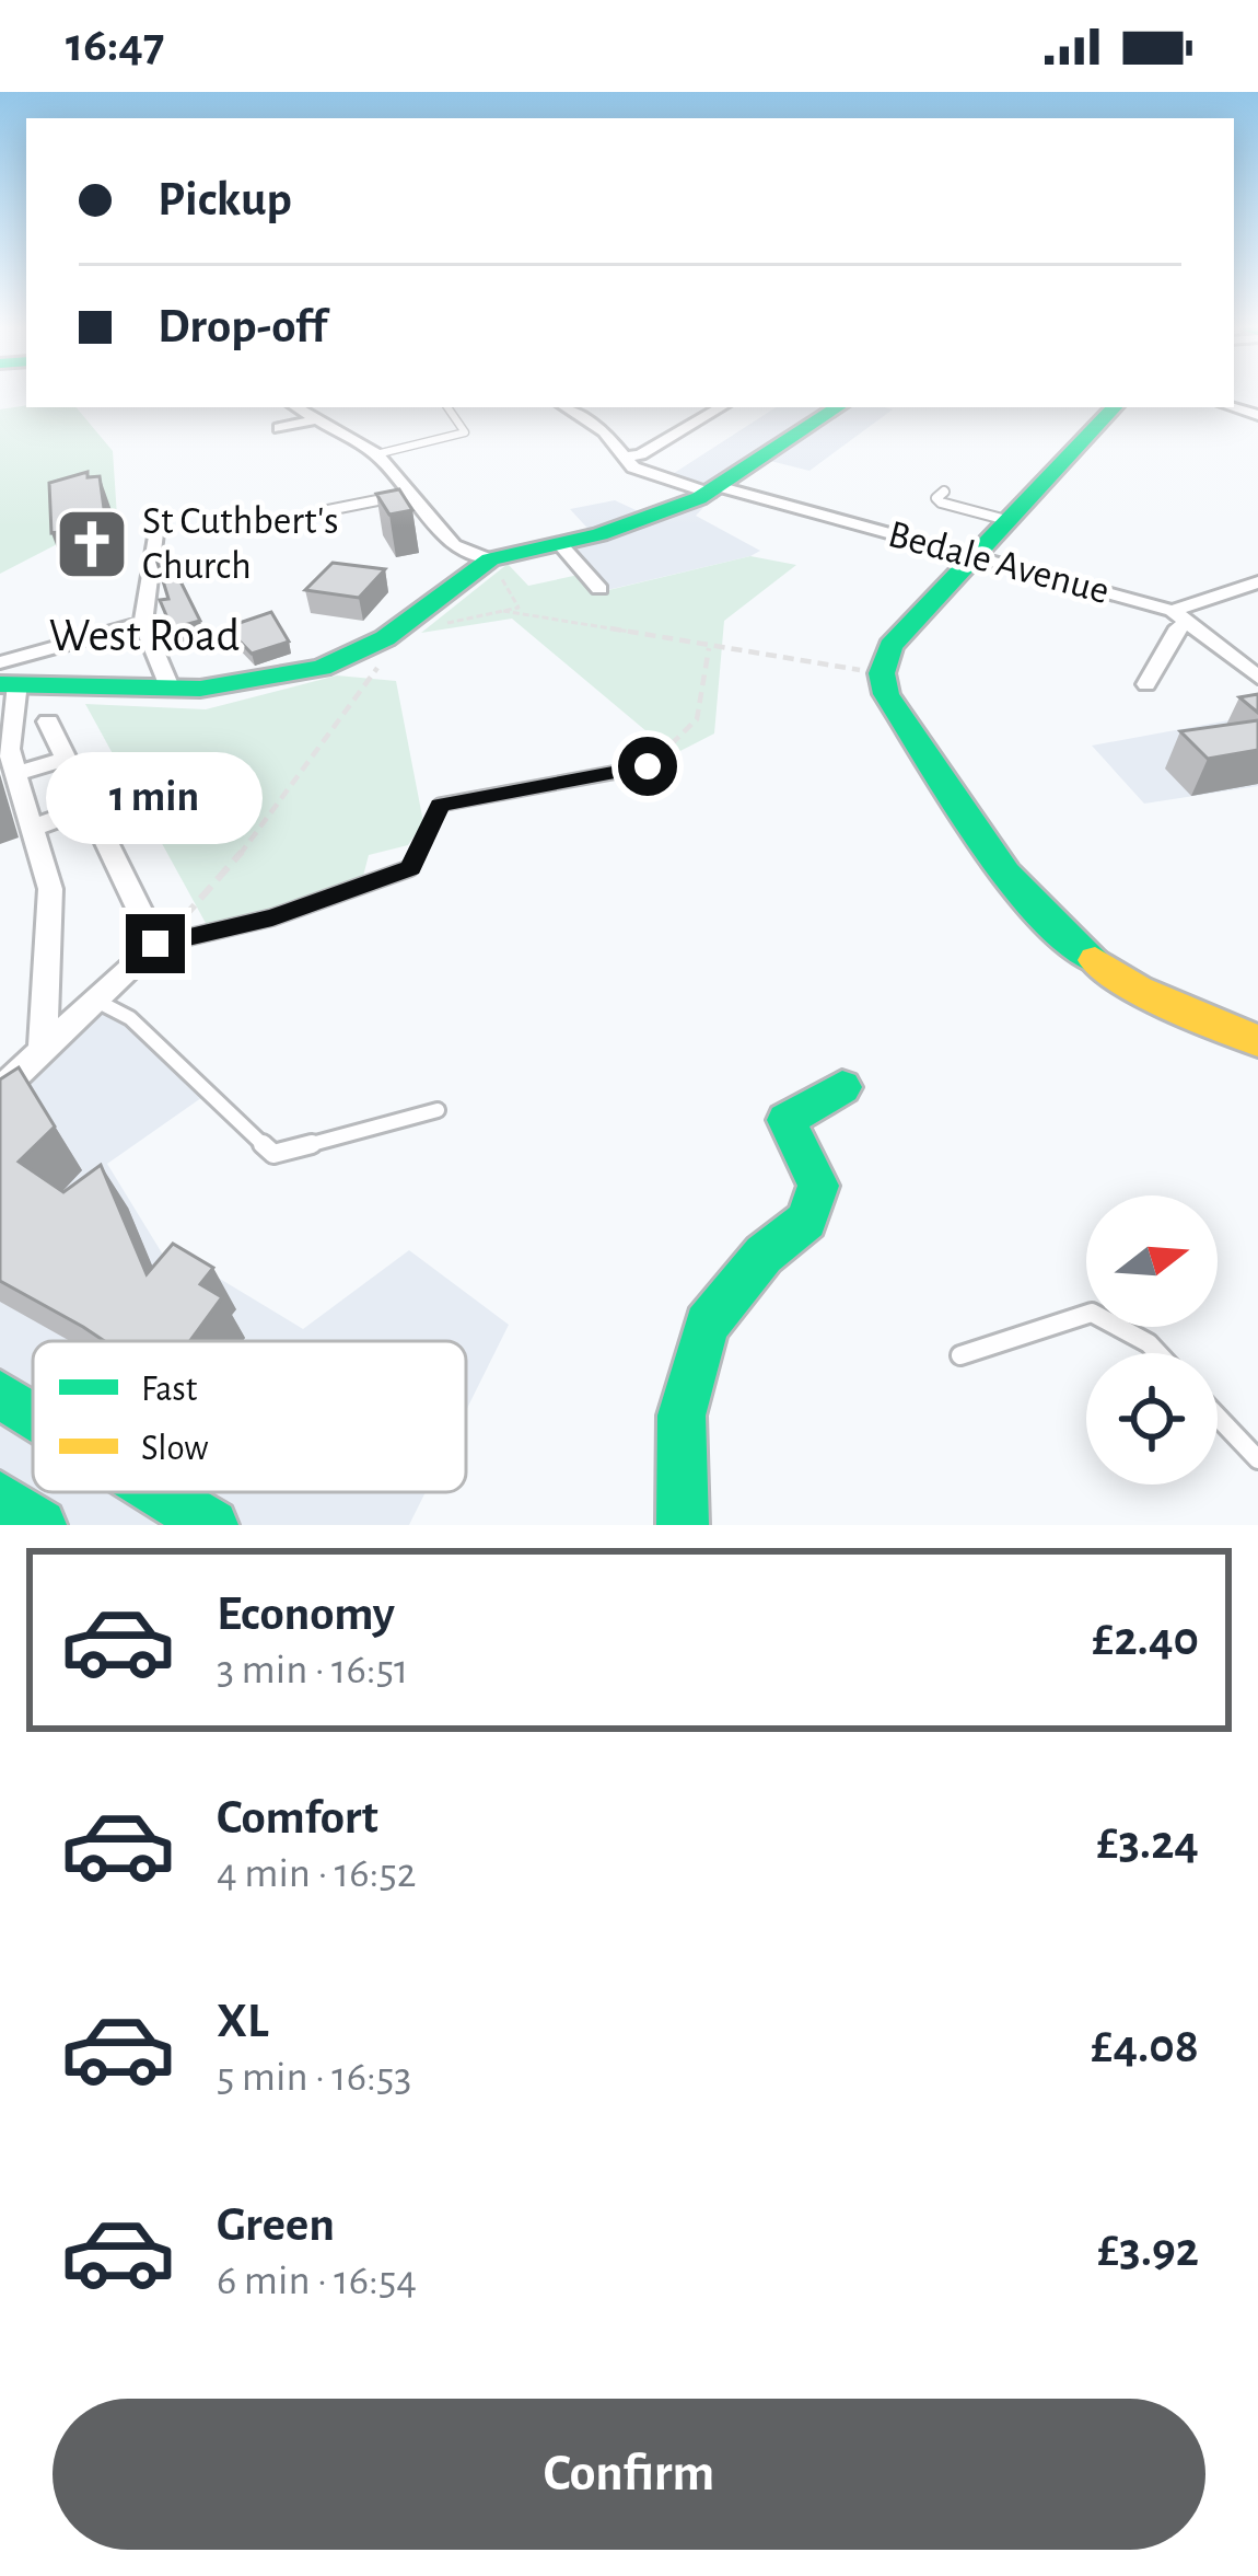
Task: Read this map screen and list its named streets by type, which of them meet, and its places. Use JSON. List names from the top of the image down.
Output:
{
  "streets": {
    "street": ["Bedale Avenue", "West Road"]
  },
  "places": {
    "church": ["St Cuthbert's Church"]
  },
  "legend": ["Fast", "Slow"],
  "north": "right",
  "page": {
    "status": "16:47",
    "banner": ["Pickup", "Drop-off"],
    "bubble": "1 min",
    "list": [
      {
        "name": "Economy",
        "note": "3 min · 16:51",
        "value": "£2.40"
      },
      {
        "name": "Comfort",
        "note": "4 min · 16:52",
        "value": "£3.24"
      },
      {
        "name": "XL",
        "note": "5 min · 16:53",
        "value": "£4.08"
      },
      {
        "name": "Green",
        "note": "6 min · 16:54",
        "value": "£3.92"
      }
    ],
    "buttons": "Confirm"
  }
}
